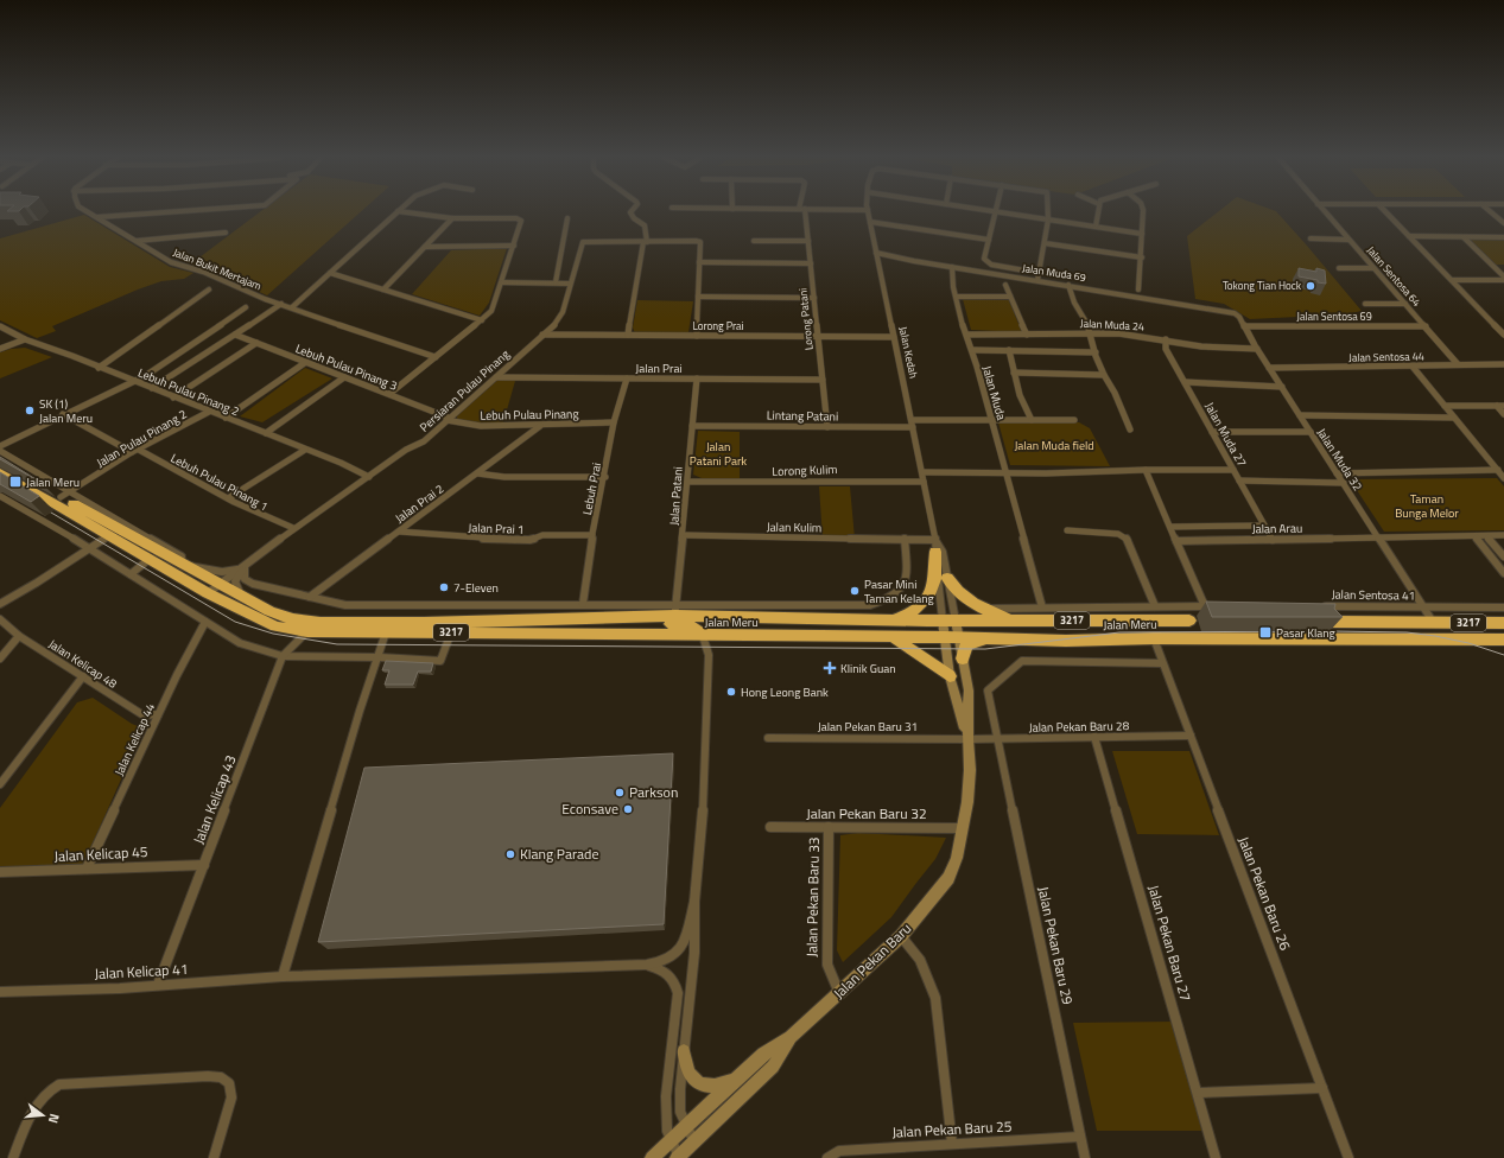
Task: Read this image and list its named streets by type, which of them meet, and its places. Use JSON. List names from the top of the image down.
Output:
{
  "streets": {
    "highway": ["3217", "Jalan Meru"],
    "street": [
      "Jalan Bukit Mertajam",
      "Jalan Muda 69",
      "Jalan Sentosa 64",
      "Jalan Sentosa 69",
      "Lorong Patani",
      "Jalan Muda 24",
      "Lorong Prai",
      "Jalan Kedah",
      "Jalan Sentosa 44",
      "Lebuh Pulau Pinang 3",
      "Jalan Prai",
      "Persiaran Pulau Pinang",
      "Lebuh Pulau Pinang 2",
      "Jalan Muda",
      "Lebuh Pulau Pinang",
      "Lintang Patani",
      "Jalan Muda 27",
      "Jalan Pulau Pinang 2",
      "Jalan Muda 32",
      "Lorong Kulim",
      "Lebuh Pulau Pinang 1",
      "Lebuh Prai",
      "Jalan Patani",
      "Jalan Prai 2",
      "Jalan Kulim",
      "Jalan Prai 1",
      "Jalan Arau",
      "Jalan Sentosa 41",
      "Jalan Kelicap 48",
      "Jalan Pekan Baru 31",
      "Jalan Pekan Baru 28",
      "Jalan Kelicap 44",
      "Jalan Kelicap 43",
      "Jalan Pekan Baru 32",
      "Jalan Kelicap 45",
      "Jalan Pekan Baru 26",
      "Jalan Pekan Baru 33",
      "Jalan Pekan Baru 27",
      "Jalan Pekan Baru 29",
      "Jalan Pekan Baru",
      "Jalan Kelicap 41",
      "Jalan Pekan Baru 25"
    ]
  },
  "crossings": [
    ["Jalan Muda 69", "Jalan Kedah"],
    ["Jalan Muda 69", "Jalan Muda"],
    ["Jalan Muda 69", "Jalan Muda 32"],
    ["Jalan Sentosa 64", "Jalan Sentosa 69"],
    ["Jalan Sentosa 64", "Jalan Sentosa 44"],
    ["Jalan Sentosa 69", "Jalan Muda 32"],
    ["Lorong Patani", "Lorong Prai"],
    ["Lorong Patani", "Jalan Prai"],
    ["Lorong Patani", "Lintang Patani"],
    ["Jalan Muda 24", "Jalan Muda"],
    ["Jalan Muda 24", "Jalan Muda 27"],
    ["Jalan Muda 24", "Jalan Muda 32"],
    ["Lorong Prai", "Jalan Kedah"],
    ["Lorong Prai", "Persiaran Pulau Pinang"],
    ["Jalan Kedah", "Lintang Patani"],
    ["Jalan Kedah", "Lorong Kulim"],
    ["Jalan Kedah", "Jalan Kulim"],
    ["Jalan Sentosa 44", "Jalan Muda 32"],
    ["Lebuh Pulau Pinang 3", "Persiaran Pulau Pinang"],
    ["Lebuh Pulau Pinang 3", "Lebuh Pulau Pinang"],
    ["Jalan Prai", "Persiaran Pulau Pinang"],
    ["Jalan Prai", "Lebuh Prai"],
    ["Jalan Prai", "Jalan Patani"],
    ["Persiaran Pulau Pinang", "Lebuh Pulau Pinang 2"],
    ["Persiaran Pulau Pinang", "Lebuh Pulau Pinang"],
    ["Persiaran Pulau Pinang", "Lebuh Pulau Pinang 1"],
    ["Persiaran Pulau Pinang", "Jalan Meru"],
    ["Lebuh Pulau Pinang 2", "Jalan Pulau Pinang 2"],
    ["Jalan Muda", "Lintang Patani"],
    ["Lebuh Pulau Pinang", "Lebuh Prai"],
    ["Lebuh Pulau Pinang", "Jalan Prai 2"],
    ["Lintang Patani", "Jalan Patani"],
    ["Jalan Muda 27", "Jalan Arau"],
    ["Jalan Pulau Pinang 2", "Lebuh Pulau Pinang 1"],
    ["Jalan Pulau Pinang 2", "Jalan Meru"],
    ["Jalan Muda 32", "Jalan Arau"],
    ["Jalan Muda 32", "Jalan Sentosa 41"],
    ["Jalan Muda 32", "3217"],
    ["Lorong Kulim", "Jalan Patani"],
    ["Lebuh Prai", "Jalan Prai 1"],
    ["Jalan Patani", "Jalan Kulim"],
    ["Jalan Patani", "Jalan Meru"],
    ["Jalan Prai 2", "Jalan Prai 1"],
    ["Jalan Meru", "Jalan Kelicap 43"],
    ["Jalan Meru", "Jalan Pekan Baru 26"],
    ["Jalan Meru", "Jalan Pekan Baru"],
    ["Jalan Kelicap 48", "Jalan Kelicap 44"],
    ["Jalan Pekan Baru 31", "Jalan Pekan Baru 28"],
    ["Jalan Pekan Baru 31", "Jalan Pekan Baru"],
    ["Jalan Pekan Baru 28", "Jalan Pekan Baru 26"],
    ["Jalan Pekan Baru 28", "Jalan Pekan Baru 27"],
    ["Jalan Pekan Baru 28", "Jalan Pekan Baru 29"],
    ["Jalan Pekan Baru 28", "Jalan Pekan Baru"],
    ["Jalan Kelicap 44", "Jalan Kelicap 45"],
    ["Jalan Kelicap 43", "Jalan Kelicap 45"],
    ["Jalan Kelicap 43", "Jalan Kelicap 41"],
    ["Jalan Pekan Baru 32", "Jalan Pekan Baru 33"],
    ["Jalan Pekan Baru 32", "Jalan Pekan Baru"],
    ["Jalan Pekan Baru 26", "Jalan Pekan Baru 29"],
    ["Jalan Pekan Baru 33", "Jalan Pekan Baru"],
    ["Jalan Pekan Baru 29", "Jalan Pekan Baru 25"]
  ],
  "parks": ["Jalan Muda field", "Jalan Patani Park", "Taman Bunga Melor"],
  "places": {
    "other": [
      "Tokong Tian Hock",
      "SK (1) Jalan Meru",
      "7-Eleven",
      "Pasar Mini Taman Kelang",
      "Hong Leong Bank",
      "Parkson",
      "Econsave",
      "Klang Parade"
    ],
    "transit": ["Jalan Meru", "Pasar Klang"],
    "health": ["Klinik Guan"]
  },
  "north": "right"
}
